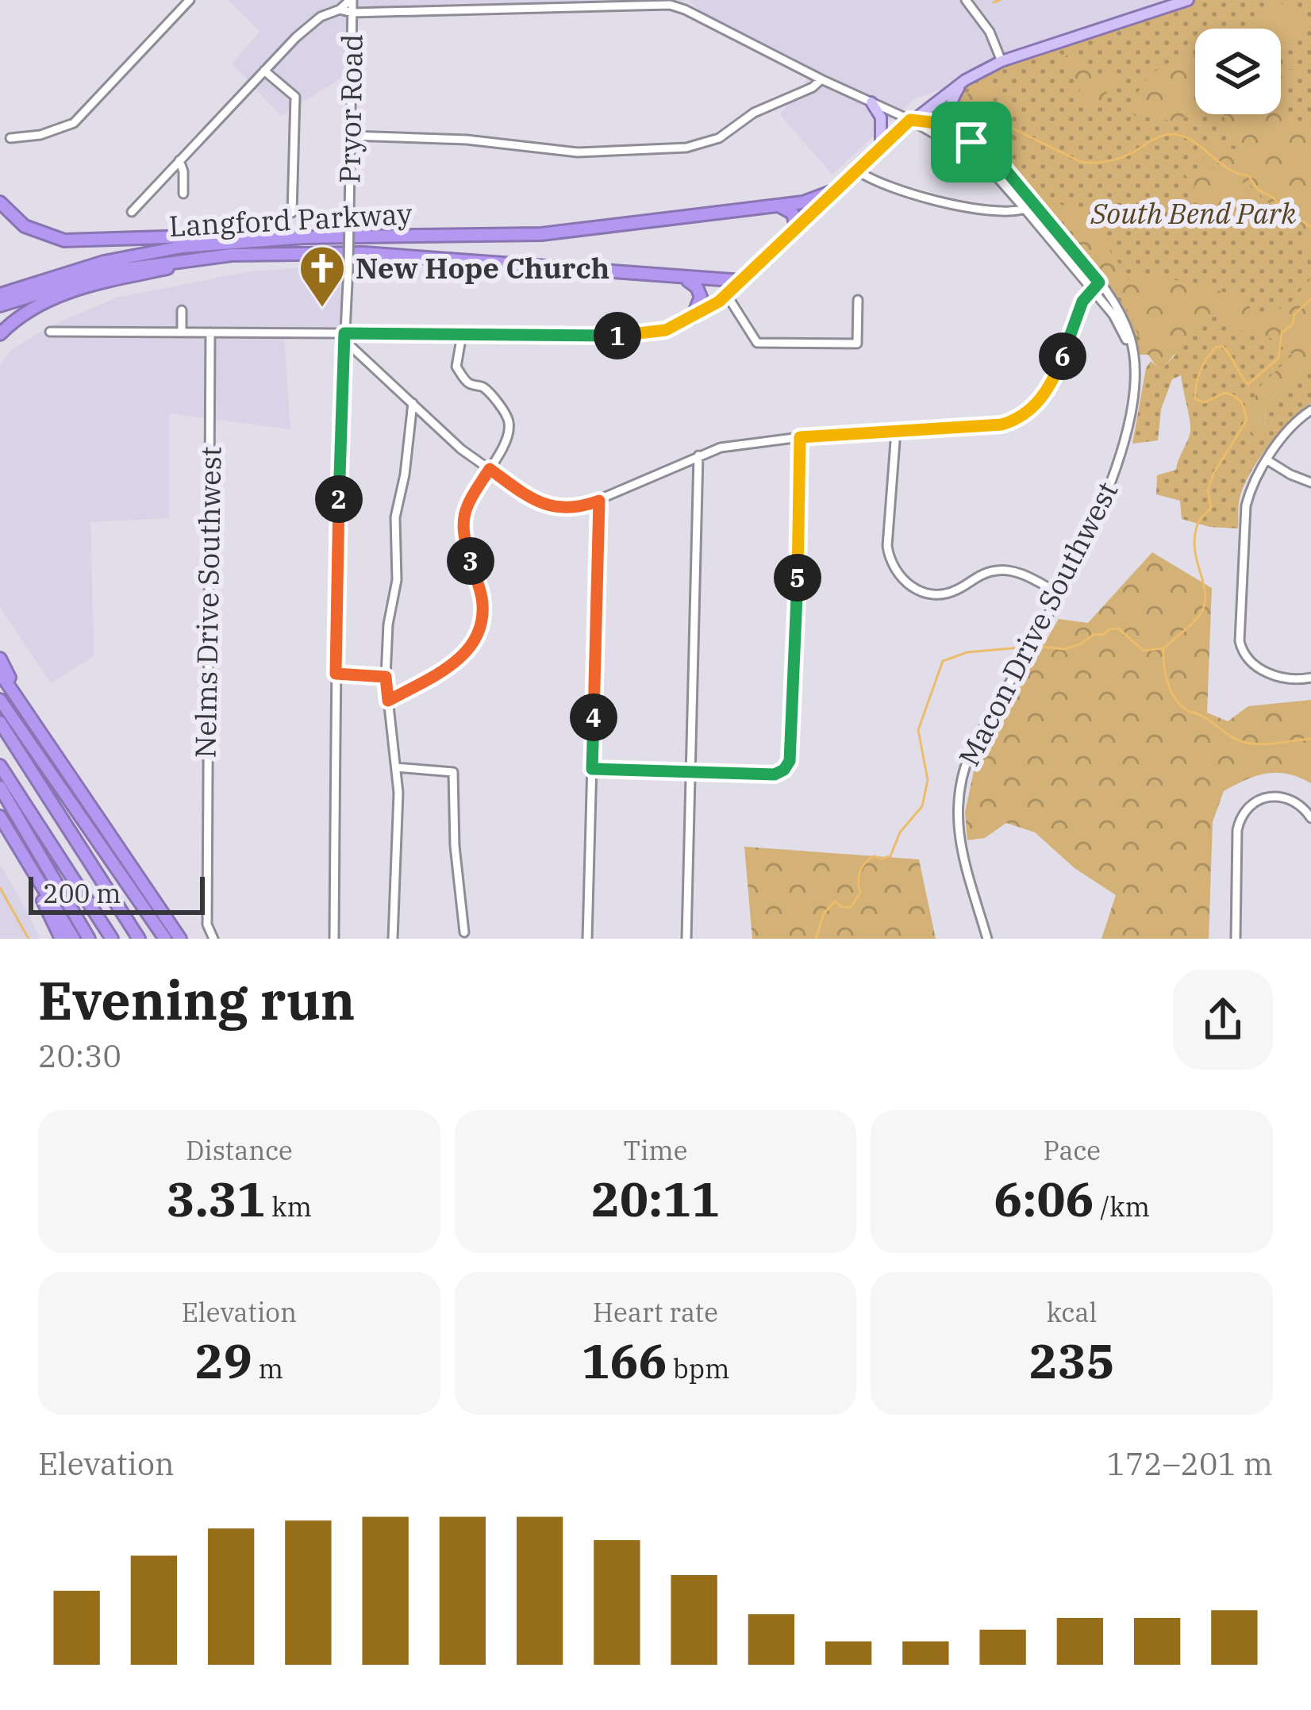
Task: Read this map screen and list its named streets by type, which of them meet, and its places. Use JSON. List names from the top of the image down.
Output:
{
  "streets": {
    "highway": ["Langford Parkway"],
    "street": ["Pryor Road", "Nelms Drive Southwest", "Macon Drive Southwest"]
  },
  "parks": ["South Bend Park"],
  "places": {
    "church": ["New Hope Church"]
  },
  "scale_bar": "200 m",
  "page": {
    "pins": [
      "1",
      "6",
      "2",
      "3",
      "5",
      "4"
    ],
    "scale": "200 m",
    "heading": ["Evening run", "20:30"],
    "stats": [
      ["Distance", "3.31 km"],
      ["Time", "20:11"],
      ["Pace", "6:06 /km"],
      ["Elevation", "29 m"],
      ["Heart rate", "166 bpm"],
      ["kcal", "235"]
    ],
    "chart": ["Elevation", "172–201 m"]
  }
}
